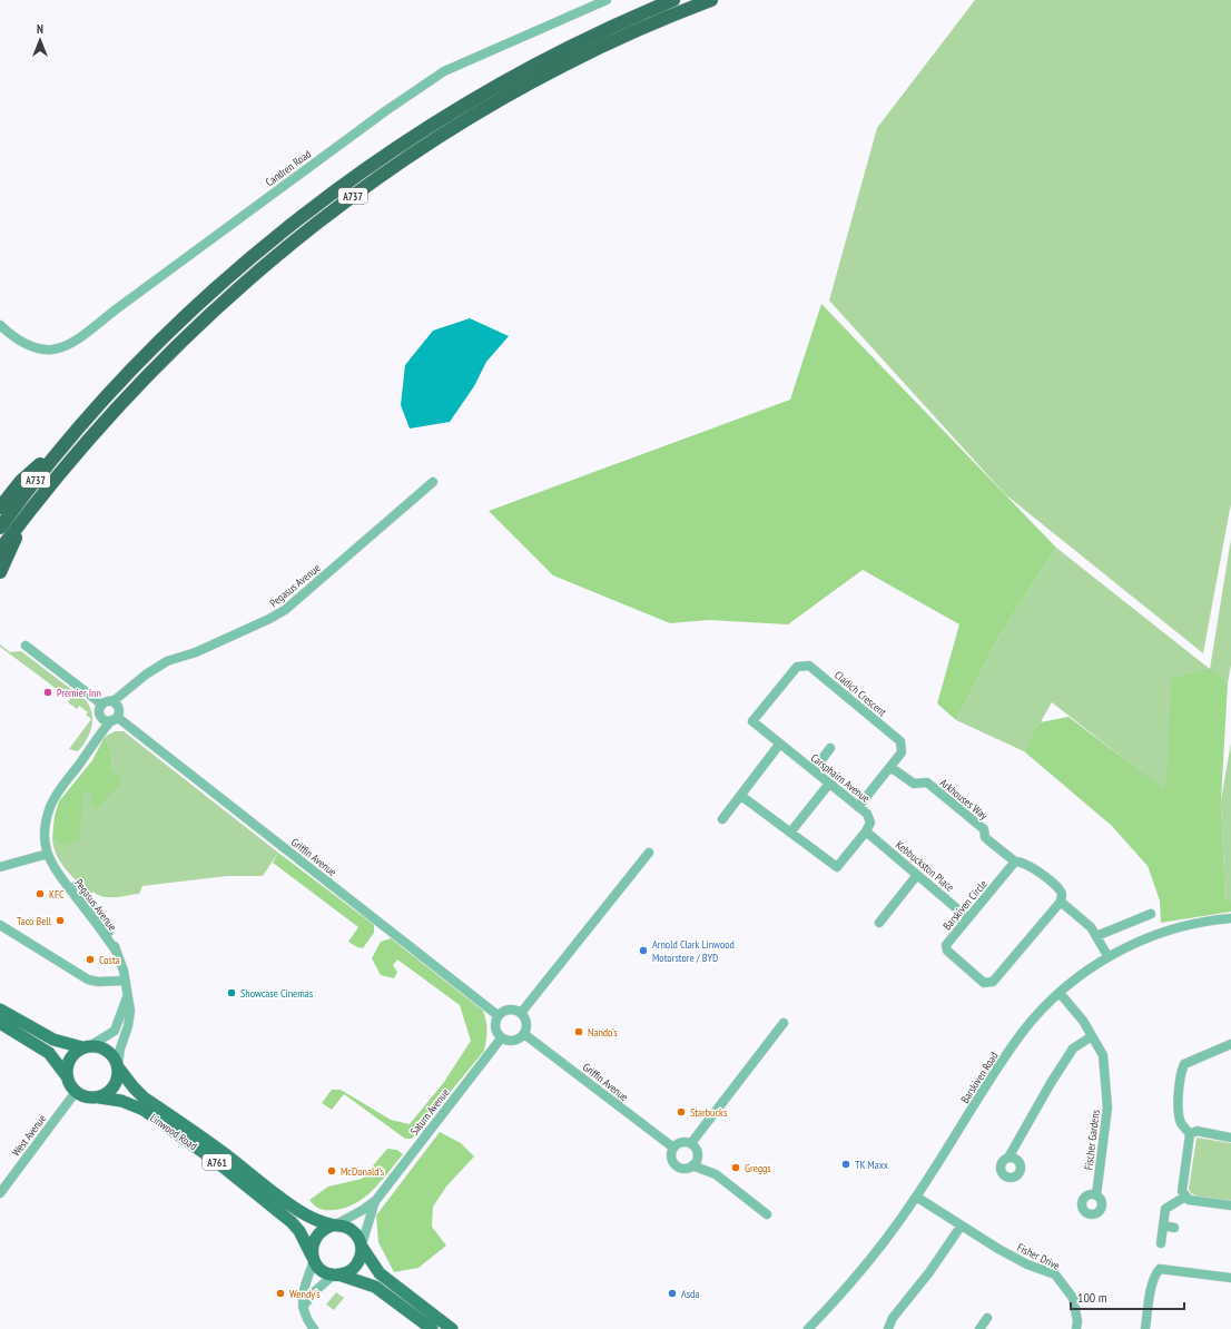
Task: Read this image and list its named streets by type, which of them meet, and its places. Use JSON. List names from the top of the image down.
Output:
{
  "streets": {
    "highway": ["A737"],
    "main road": ["Linwood Road", "A761"],
    "street": [
      "Candren Road",
      "Pegasus Avenue",
      "Cladich Crescent",
      "Carsphairn Avenue",
      "Arkhouses Way",
      "Griffin Avenue",
      "Kebbuckston Place",
      "Barskiven Circle",
      "Barskiven Road",
      "Saturn Avenue",
      "West Avenue",
      "Fischer Gardens",
      "Fisher Drive"
    ]
  },
  "crossings": [
    ["Pegasus Avenue", "Griffin Avenue"],
    ["Pegasus Avenue", "Linwood Road"],
    ["Pegasus Avenue", "West Avenue"],
    ["Cladich Crescent", "Carsphairn Avenue"],
    ["Cladich Crescent", "Arkhouses Way"],
    ["Carsphairn Avenue", "Kebbuckston Place"],
    ["Arkhouses Way", "Barskiven Circle"],
    ["Griffin Avenue", "Saturn Avenue"],
    ["Kebbuckston Place", "Barskiven Circle"],
    ["Barskiven Road", "Fischer Gardens"],
    ["Barskiven Road", "Fisher Drive"],
    ["Saturn Avenue", "Linwood Road"],
    ["Linwood Road", "West Avenue"]
  ],
  "places": [
    "Premier Inn",
    "KFC",
    "Taco Bell",
    "Arnold Clark Linwood Motorstore / BYD",
    "Costa",
    "Showcase Cinemas",
    "Nando's",
    "Starbucks",
    "TK Maxx",
    "Greggs",
    "McDonald's",
    "Wendy's",
    "Asda"
  ],
  "scale_bar": "100 m",
  "north": "top"
}
